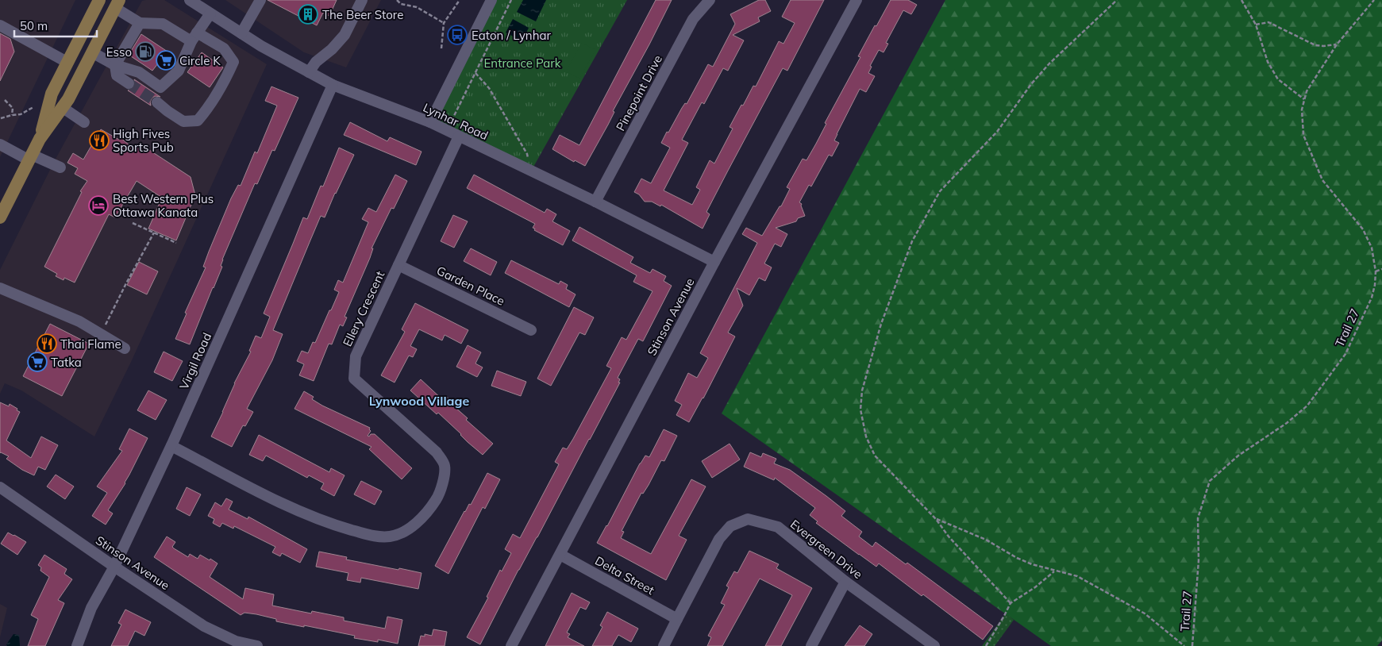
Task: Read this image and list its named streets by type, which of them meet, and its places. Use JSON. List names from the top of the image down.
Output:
{
  "streets": {
    "street": [
      "Pinepoint Drive",
      "Lynhar Road",
      "Garden Place",
      "Ellery Crescent",
      "Stinson Avenue",
      "Virgil Road",
      "Evergreen Drive",
      "Delta Street"
    ],
    "path": ["Trail 27"]
  },
  "crossings": [
    ["Pinepoint Drive", "Lynhar Road"],
    ["Lynhar Road", "Ellery Crescent"],
    ["Lynhar Road", "Stinson Avenue"],
    ["Lynhar Road", "Virgil Road"],
    ["Garden Place", "Ellery Crescent"],
    ["Ellery Crescent", "Virgil Road"],
    ["Stinson Avenue", "Virgil Road"],
    ["Stinson Avenue", "Delta Street"],
    ["Evergreen Drive", "Delta Street"]
  ],
  "districts": ["Lynwood Village"],
  "parks": ["Entrance Park"],
  "places": {
    "building": ["The Beer Store"],
    "bus stop": ["Eaton / Lynhar"],
    "fuel station": ["Esso"],
    "supermarket": ["Circle K", "Tatka"],
    "restaurant": ["High Fives Sports Pub", "Thai Flame"],
    "hotel": ["Best Western Plus Ottawa Kanata"]
  },
  "scale_bar": "50 m"
}
